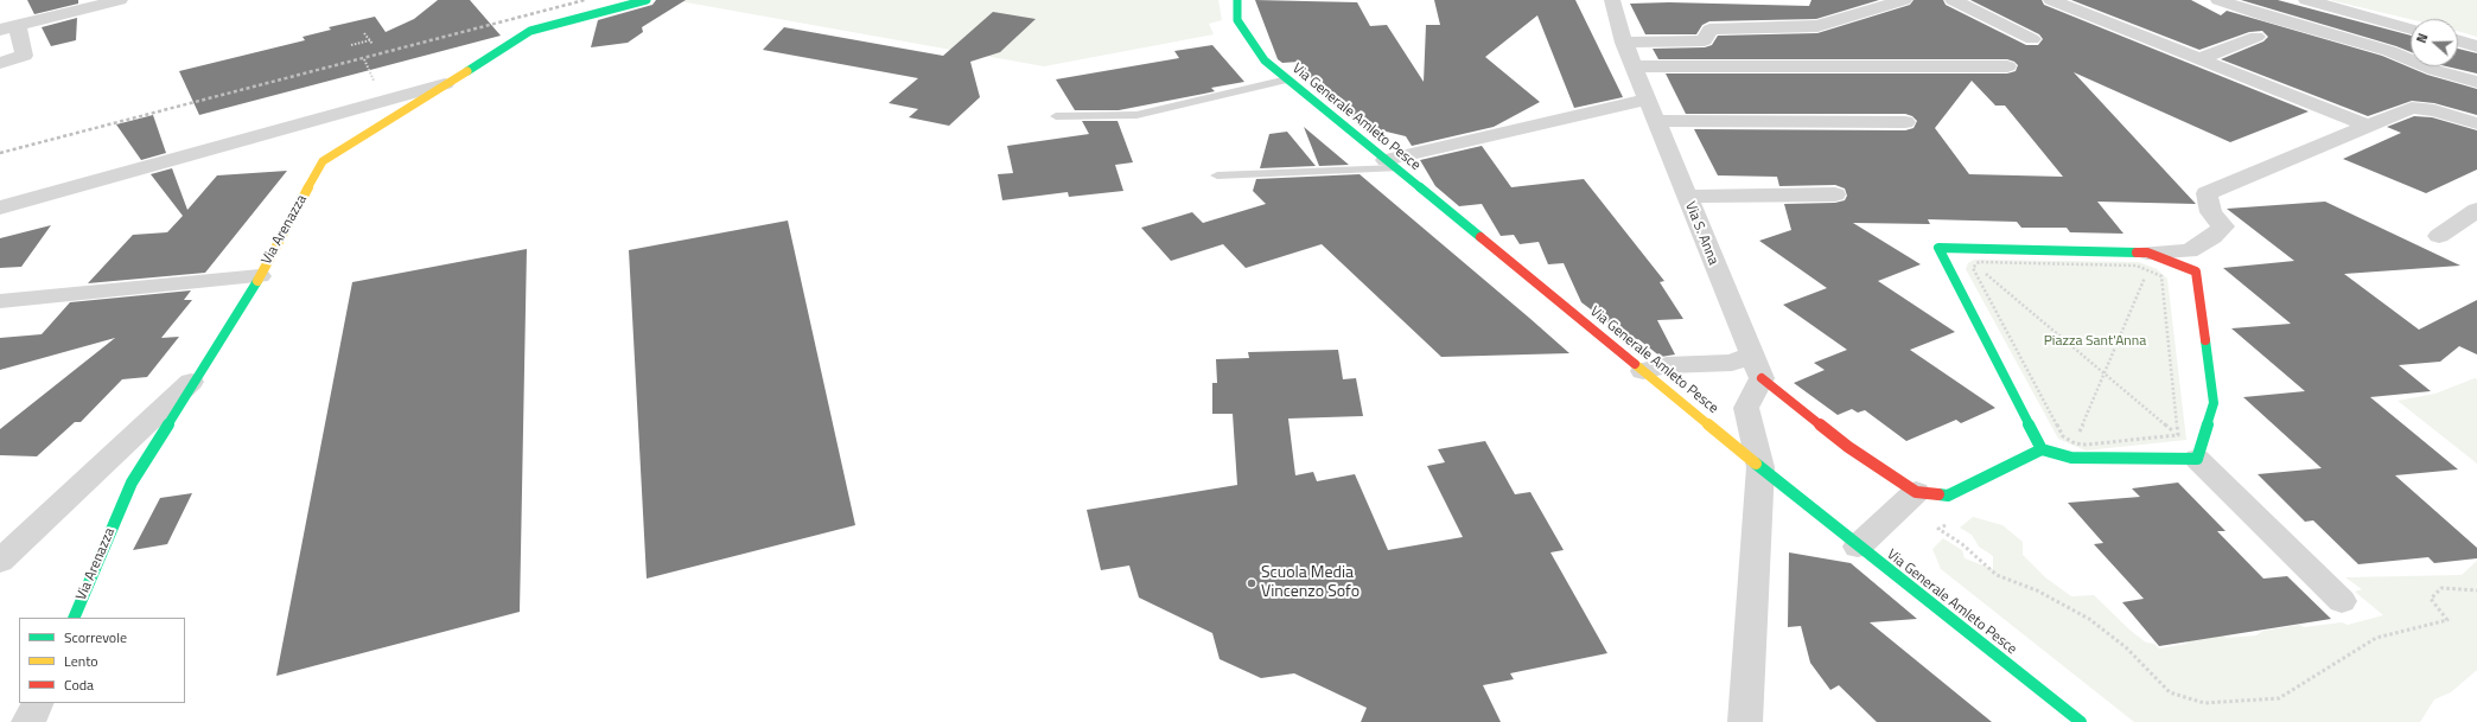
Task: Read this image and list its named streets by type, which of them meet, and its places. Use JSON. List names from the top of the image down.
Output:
{
  "streets": {
    "street": ["Via Generale Amleto Pesce", "Via Arenazza", "Via S. Anna"]
  },
  "parks": ["Piazza Sant'Anna"],
  "places": ["Scuola Media Vincenzo Sofo"],
  "legend": ["Scorrevole", "Lento", "Coda"],
  "north": "left"
}
